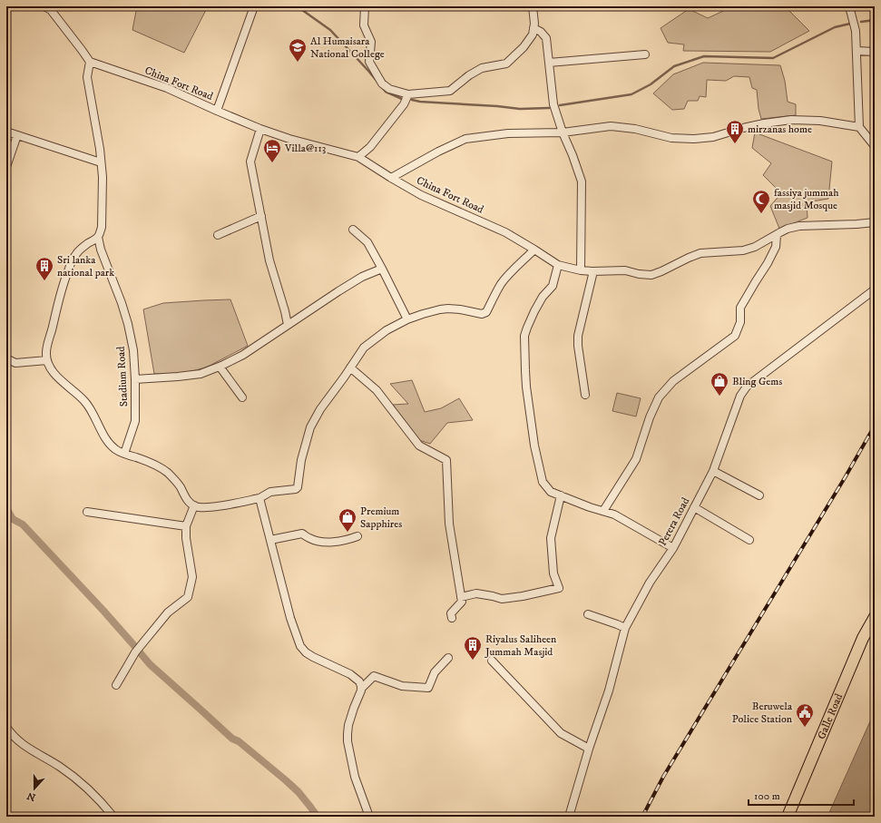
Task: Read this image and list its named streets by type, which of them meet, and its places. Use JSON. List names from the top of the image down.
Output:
{
  "streets": {
    "highway": ["Galle Road"],
    "street": ["China Fort Road", "Stadium Road", "Perera Road"]
  },
  "places": {
    "school or university": ["Al Humaisara National College"],
    "building": ["mirzanas home", "Sri lanka national park", "Riyalus Saliheen Jummah Masjid"],
    "hotel": ["Villa@113"],
    "mosque": ["fassiya jummah masjid Mosque"],
    "shop": ["Bling Gems", "Premium Sapphires"],
    "public building": ["Beruwela Police Station"]
  },
  "scale_bar": "100 m",
  "north": "bottom"
}
